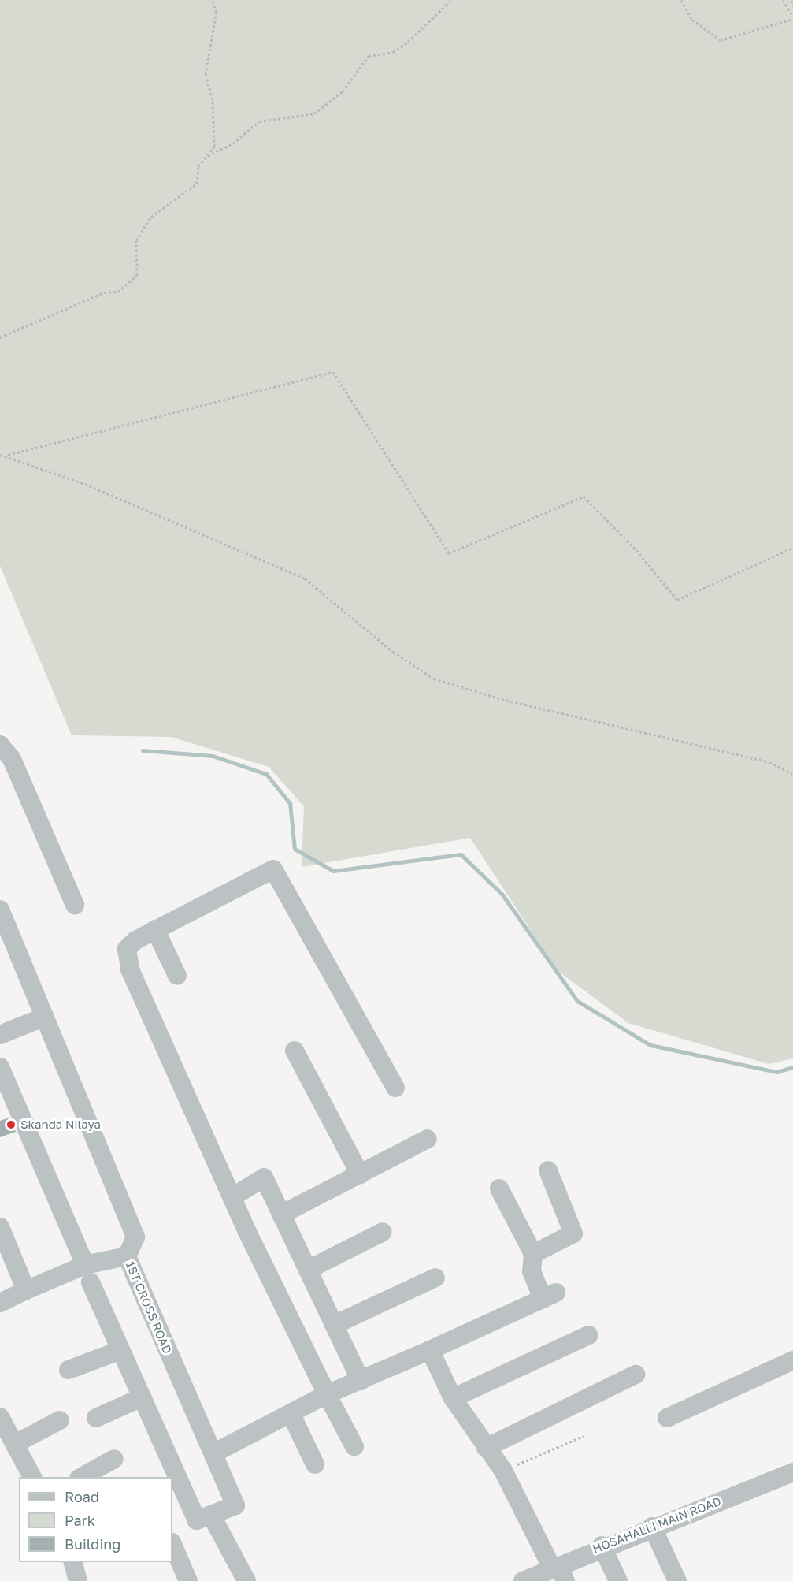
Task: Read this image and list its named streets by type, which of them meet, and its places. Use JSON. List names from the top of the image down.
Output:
{
  "streets": {
    "street": ["1ST CROSS ROAD", "HOSAHALLI MAIN ROAD"]
  },
  "places": ["Skanda Nilaya"],
  "legend": ["Road", "Park", "Building"]
}
